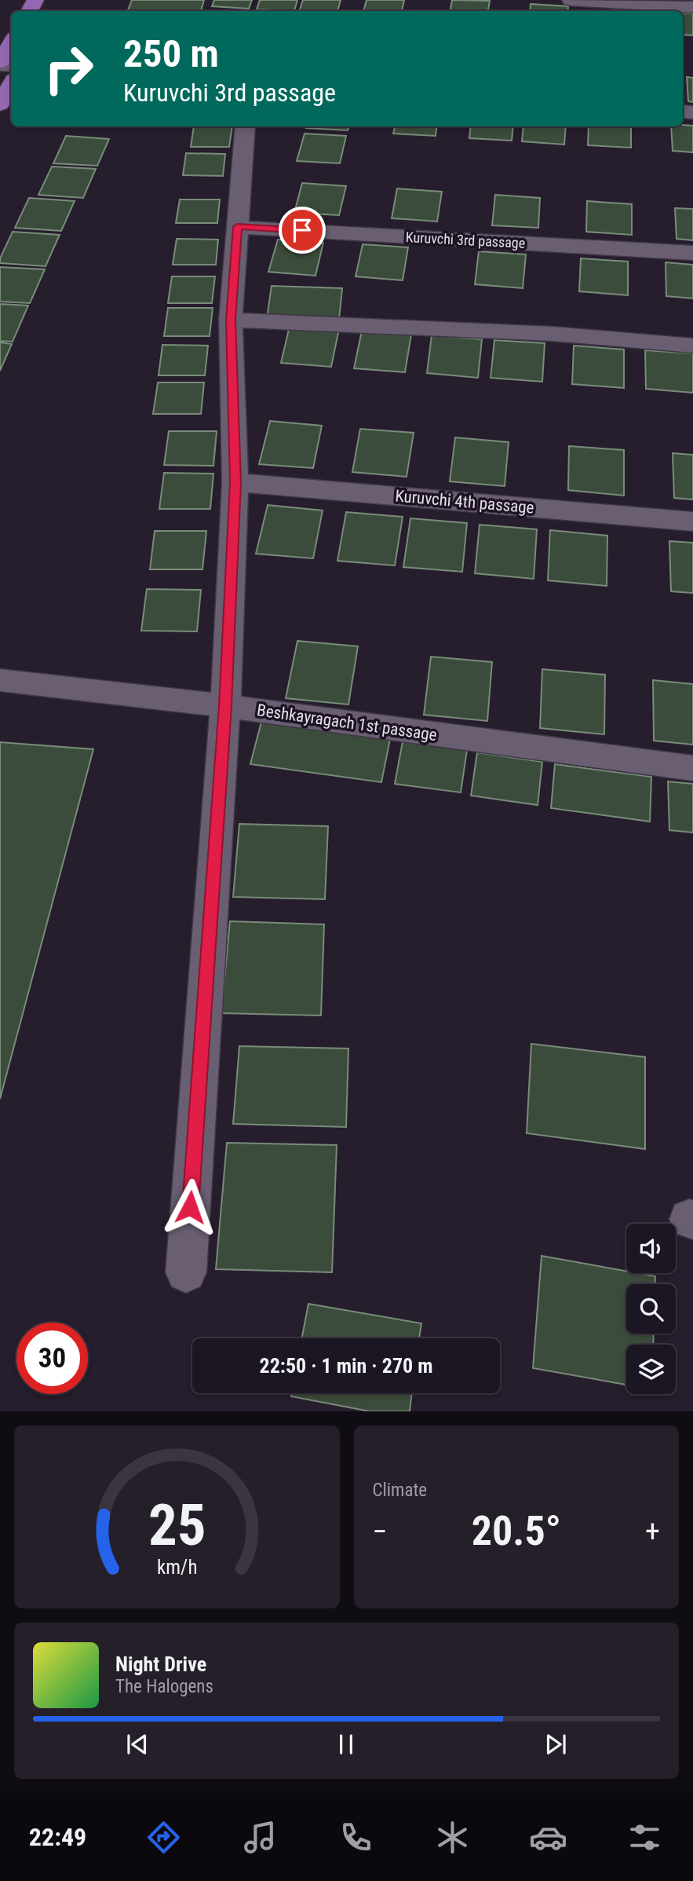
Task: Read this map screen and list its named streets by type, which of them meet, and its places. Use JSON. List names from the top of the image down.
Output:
{
  "streets": {
    "street": ["Kuruvchi 3rd passage", "Kuruvchi 4th passage", "Beshkayragach 1st passage"]
  },
  "page": {
    "turn": ["250 m", "Kuruvchi 3rd passage"],
    "limit": "30",
    "trip": "22:50 · 1 min · 270 m",
    "tile": "Climate",
    "heat": ["−", "20.5°", "+"],
    "song": ["Night Drive", "The Halogens"],
    "tabs": "22:49",
    "gauge": ["25", "km/h"]
  }
}
